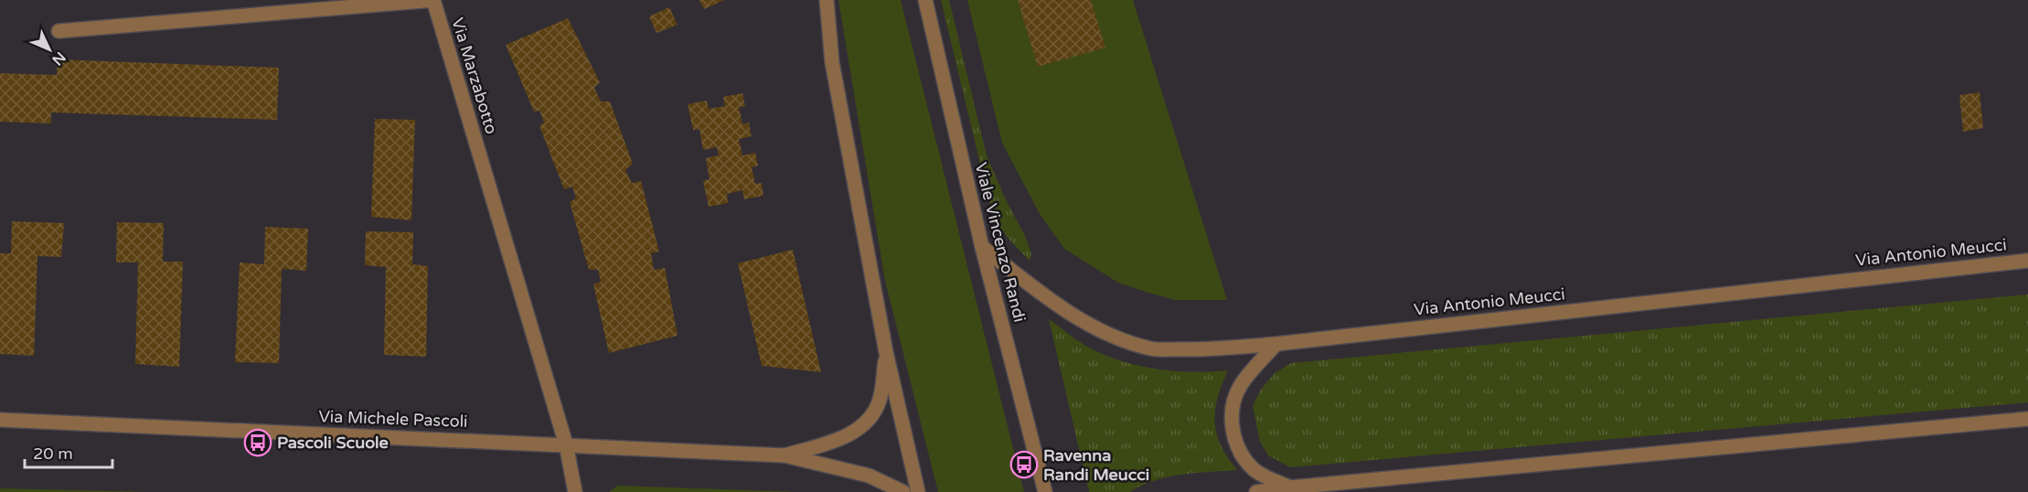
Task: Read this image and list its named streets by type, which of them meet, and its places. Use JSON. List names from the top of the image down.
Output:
{
  "streets": {
    "street": [
      "Via Marzabotto",
      "Viale Vincenzo Randi",
      "Via Antonio Meucci",
      "Via Michele Pascoli"
    ]
  },
  "crossings": [
    ["Via Marzabotto", "Via Michele Pascoli"],
    ["Viale Vincenzo Randi", "Via Antonio Meucci"]
  ],
  "places": {
    "bus stop": ["Pascoli Scuole", "Ravenna Randi Meucci"]
  },
  "scale_bar": "20 m",
  "north": "bottom right"
}
